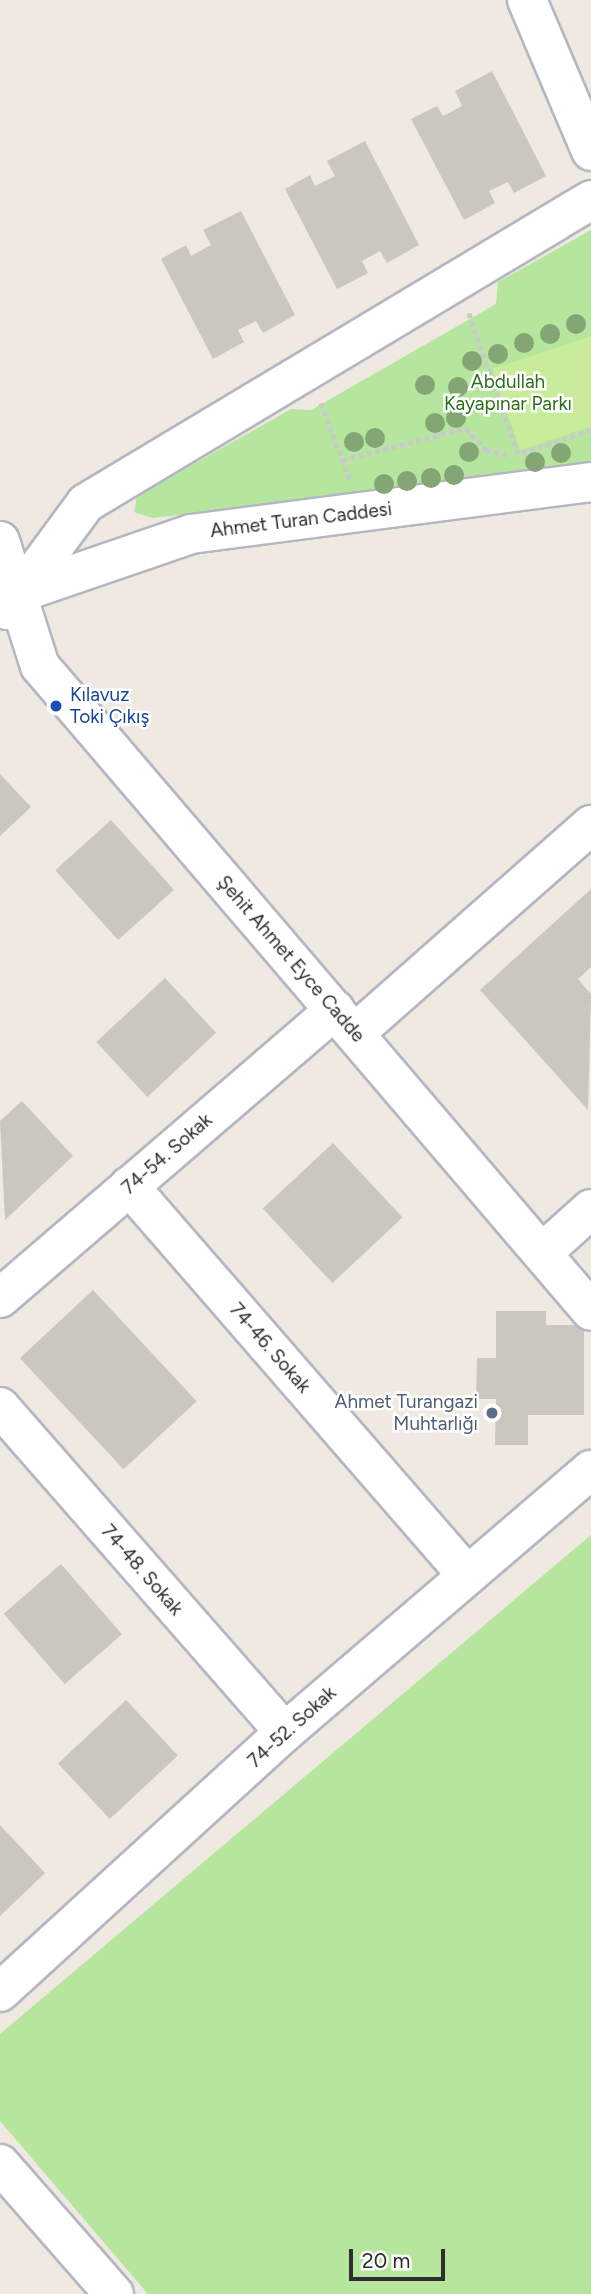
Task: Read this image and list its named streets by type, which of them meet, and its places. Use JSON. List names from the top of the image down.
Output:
{
  "streets": {
    "street": [
      "Ahmet Turan Caddesi",
      "Şehit Ahmet Eyce Cadde",
      "74-54. Sokak",
      "74-46. Sokak",
      "74-48. Sokak",
      "74-52. Sokak"
    ]
  },
  "crossings": [
    ["Ahmet Turan Caddesi", "Şehit Ahmet Eyce Cadde"],
    ["Şehit Ahmet Eyce Cadde", "74-54. Sokak"],
    ["74-54. Sokak", "74-46. Sokak"],
    ["74-46. Sokak", "74-52. Sokak"],
    ["74-48. Sokak", "74-52. Sokak"]
  ],
  "parks": ["Abdullah Kayapınar Parkı"],
  "places": ["Kılavuz Toki Çıkış", "Ahmet Turangazi Muhtarlığı"],
  "scale_bar": "20 m"
}
